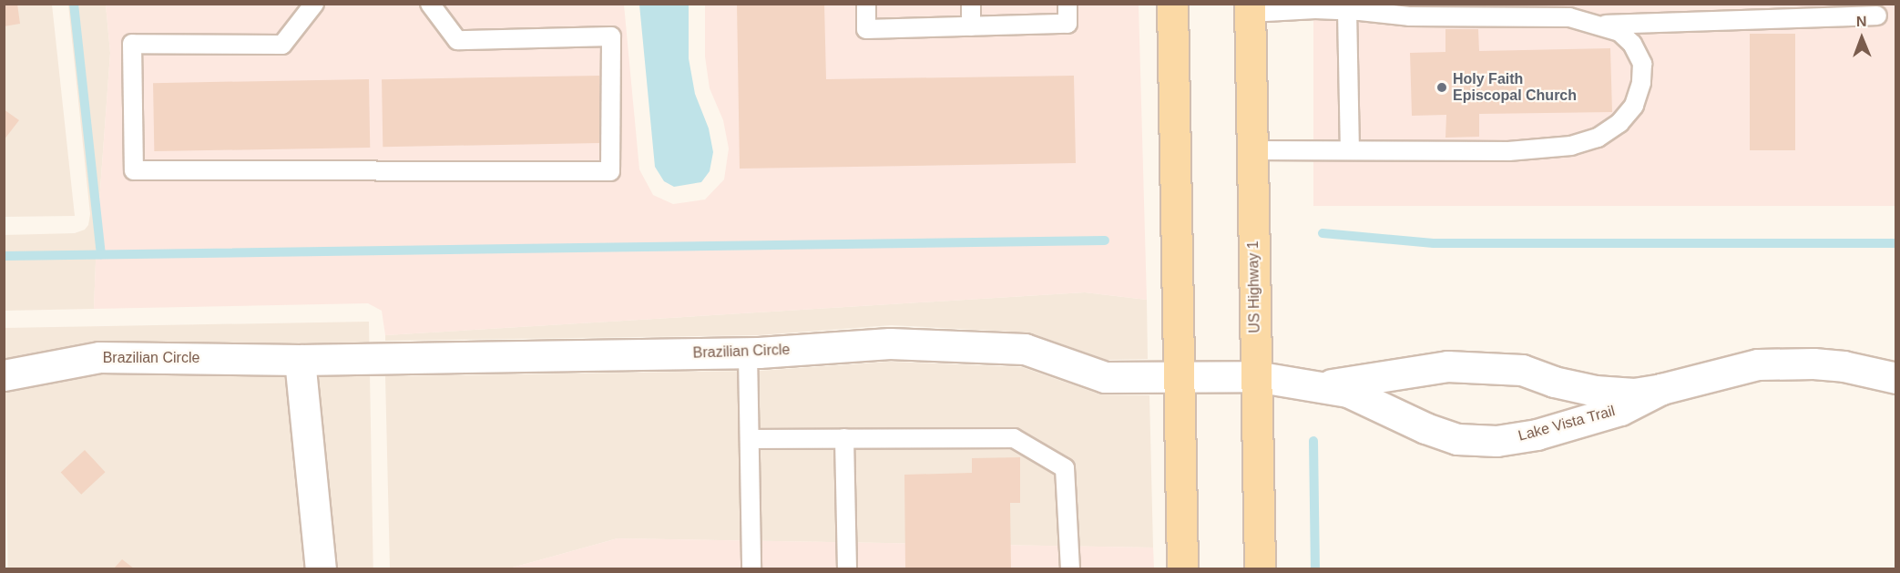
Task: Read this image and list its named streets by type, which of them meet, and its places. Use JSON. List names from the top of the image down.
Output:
{
  "streets": {
    "main road": ["US Highway 1"],
    "street": ["Brazilian Circle", "Lake Vista Trail"]
  },
  "crossings": [
    ["US Highway 1", "Lake Vista Trail"],
    ["Brazilian Circle", "Lake Vista Trail"]
  ],
  "places": ["Holy Faith Episcopal Church"],
  "north": "top"
}
